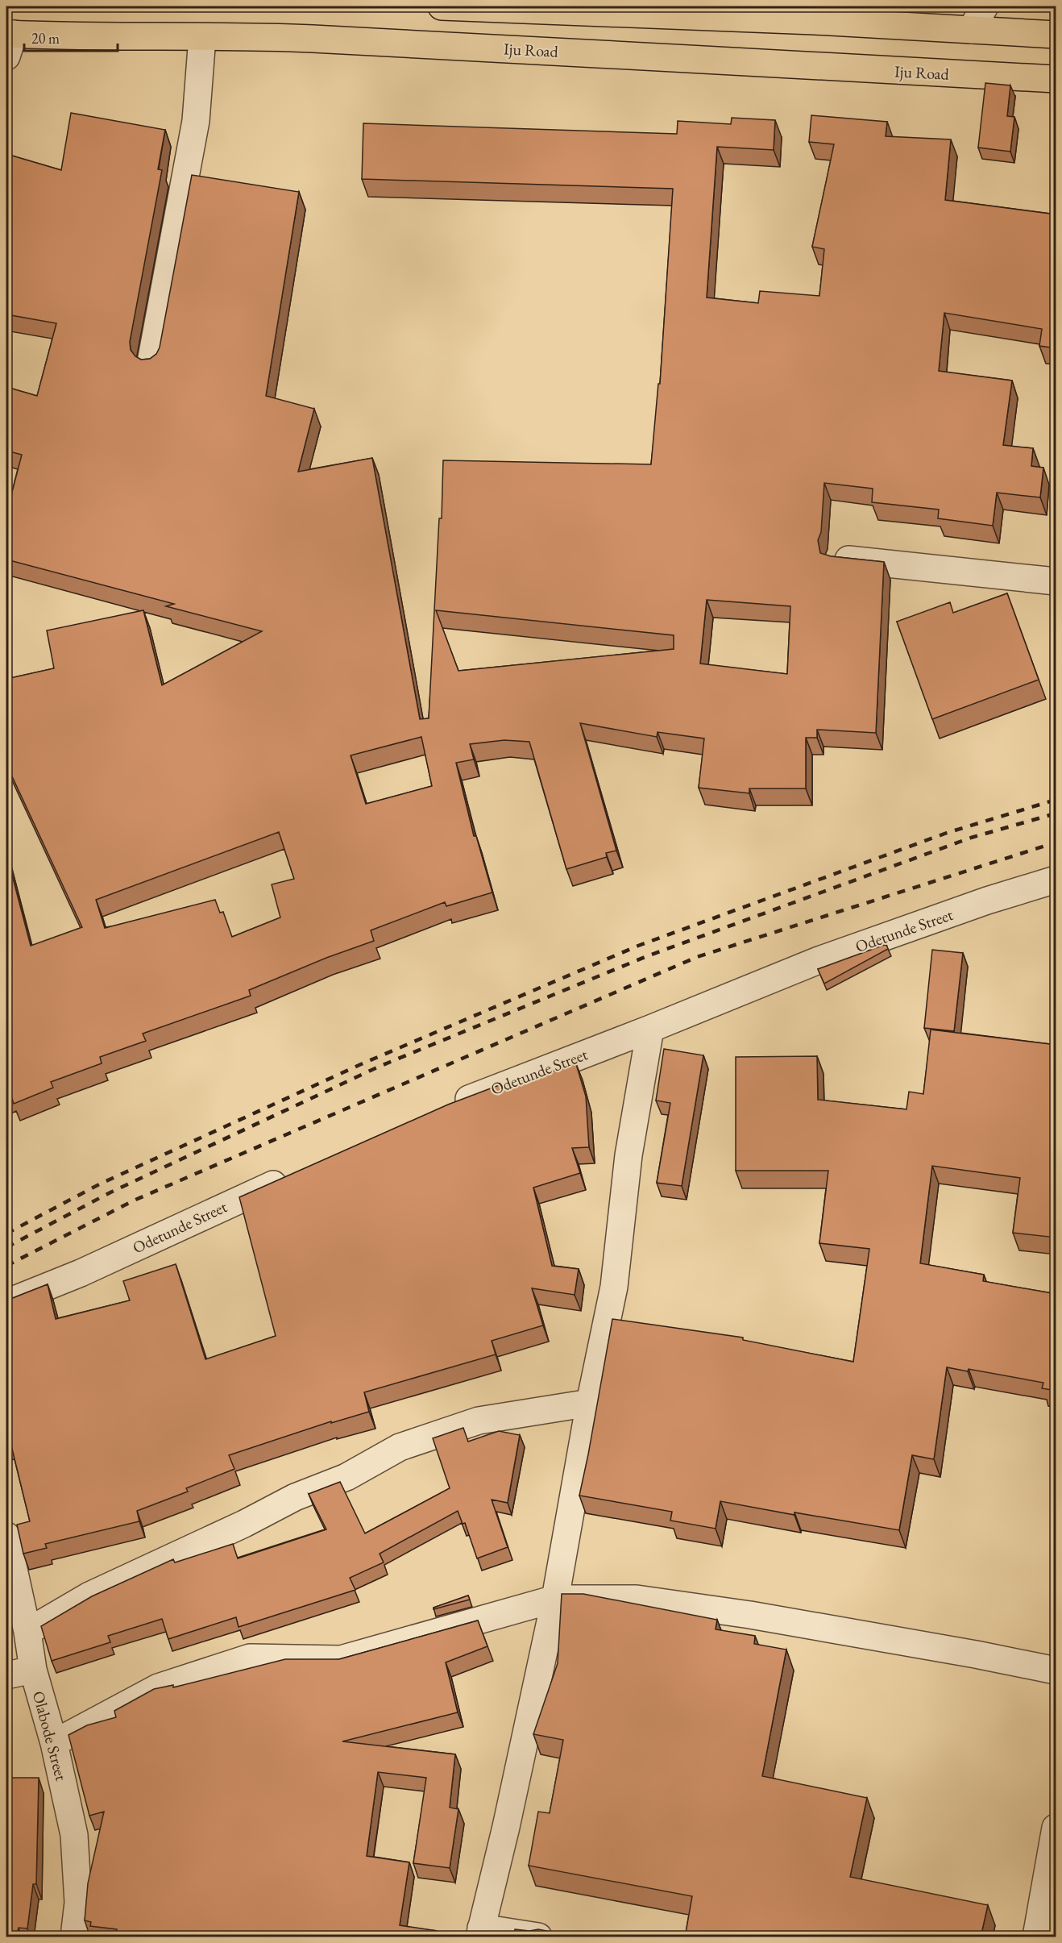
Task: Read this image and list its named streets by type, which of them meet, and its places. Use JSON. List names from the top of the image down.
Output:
{
  "streets": {
    "main road": ["Iju Road"],
    "street": ["Odetunde Street", "Olabode Street"]
  },
  "scale_bar": "20 m"
}
